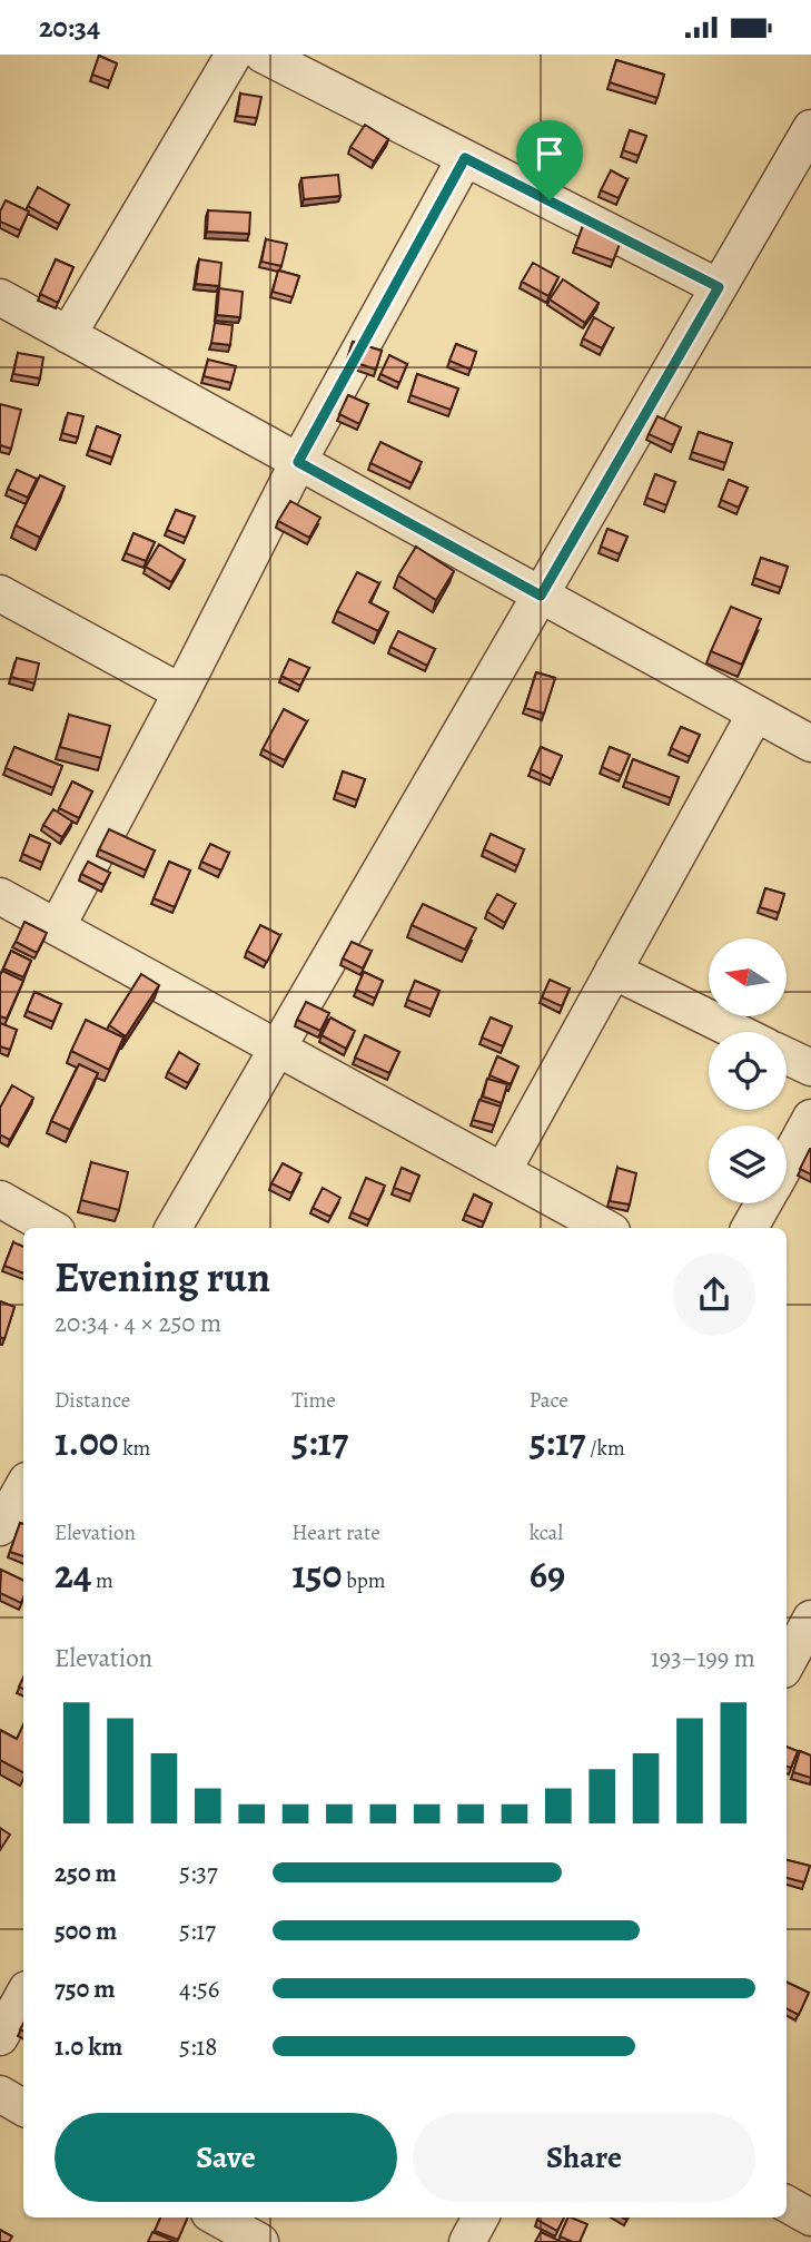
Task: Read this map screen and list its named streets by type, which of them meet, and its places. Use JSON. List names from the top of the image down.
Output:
{
  "north": "left",
  "page": {
    "status": "20:34",
    "heading": ["Evening run", "20:34 · 4 × 250 m"],
    "stats": [
      ["Distance", "1.00 km"],
      ["Time", "5:17"],
      ["Pace", "5:17 /km"],
      ["Elevation", "24 m"],
      ["Heart rate", "150 bpm"],
      ["kcal", "69"]
    ],
    "chart": ["Elevation", "193–199 m"],
    "list": [
      {
        "name": "250 m",
        "note": "5:37"
      },
      {
        "name": "500 m",
        "note": "5:17"
      },
      {
        "name": "750 m",
        "note": "4:56"
      },
      {
        "name": "1.0 km",
        "note": "5:18"
      }
    ],
    "buttons": ["Save", "Share"]
  }
}
